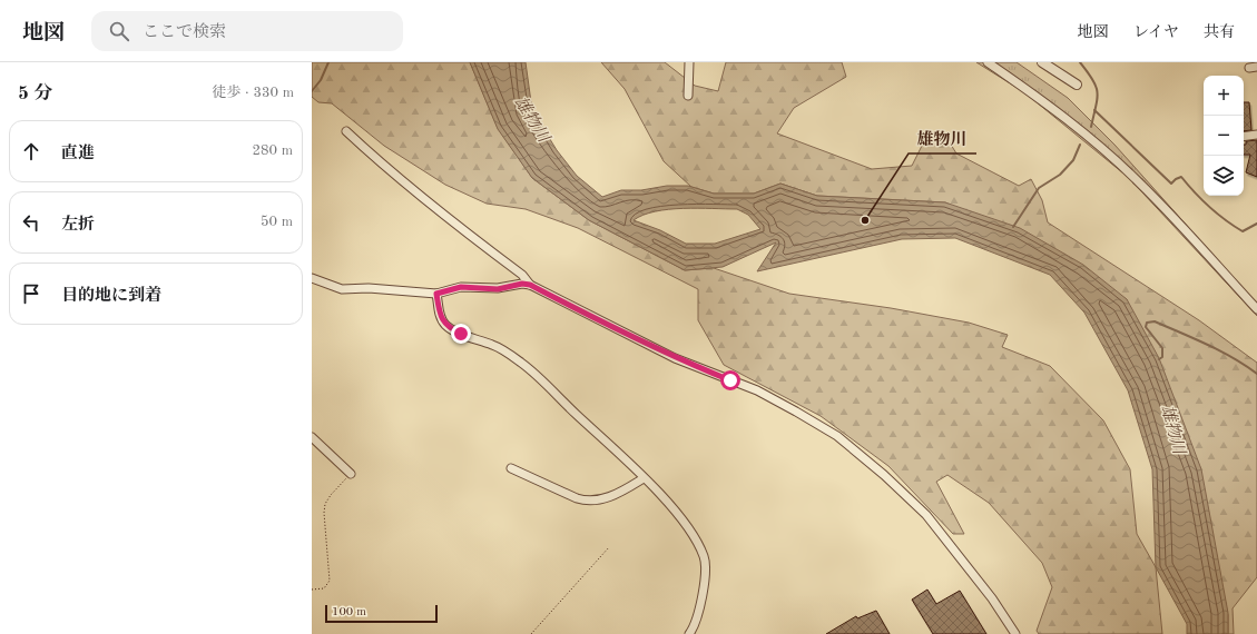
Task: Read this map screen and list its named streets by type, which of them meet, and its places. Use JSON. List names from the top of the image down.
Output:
{
  "water": ["雄物川"],
  "places": ["雄物川"],
  "scale_bar": "100 m",
  "page": {
    "header": "地図",
    "search": "ここで検索",
    "nav": ["地図", "レイヤ", "共有"],
    "heading": ["5 分", "徒歩 · 330 m"],
    "map_buttons": ["+", "−"],
    "list": [
      ["直進", "280 m"],
      ["左折", "50 m"],
      "目的地に到着"
    ],
    "scale": "100 m"
  }
}
